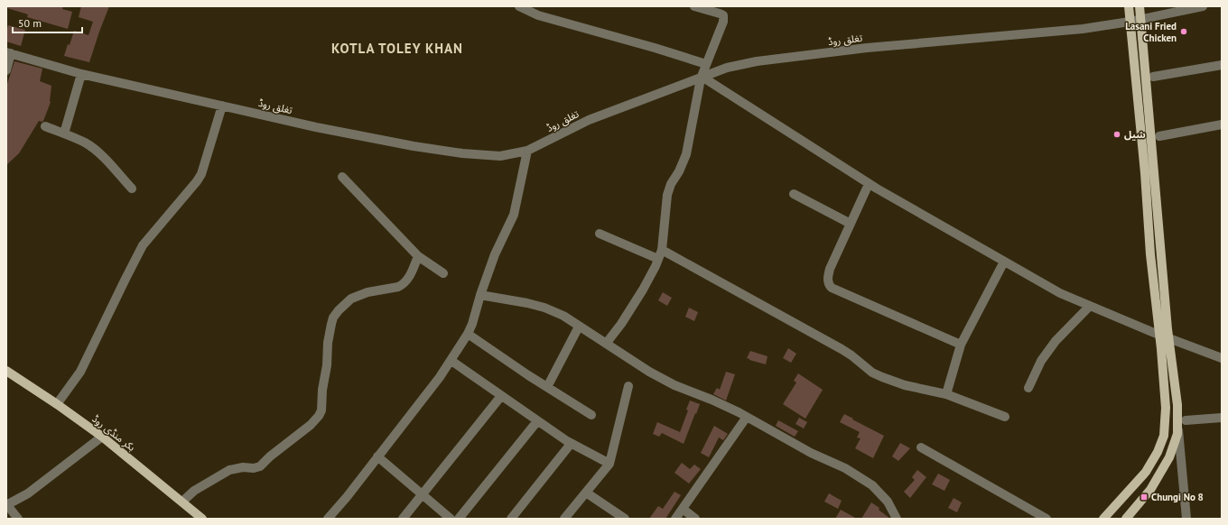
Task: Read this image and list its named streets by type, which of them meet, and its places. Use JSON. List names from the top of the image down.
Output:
{
  "streets": {
    "main road": ["بکر منڈی روڈ"],
    "street": ["تغلق روڈ"]
  },
  "districts": ["KOTLA TOLEY KHAN"],
  "places": {
    "other": ["Lasani Fried Chicken", "شیل"],
    "transit": ["Chungi No 8"]
  },
  "scale_bar": "50 m"
}
